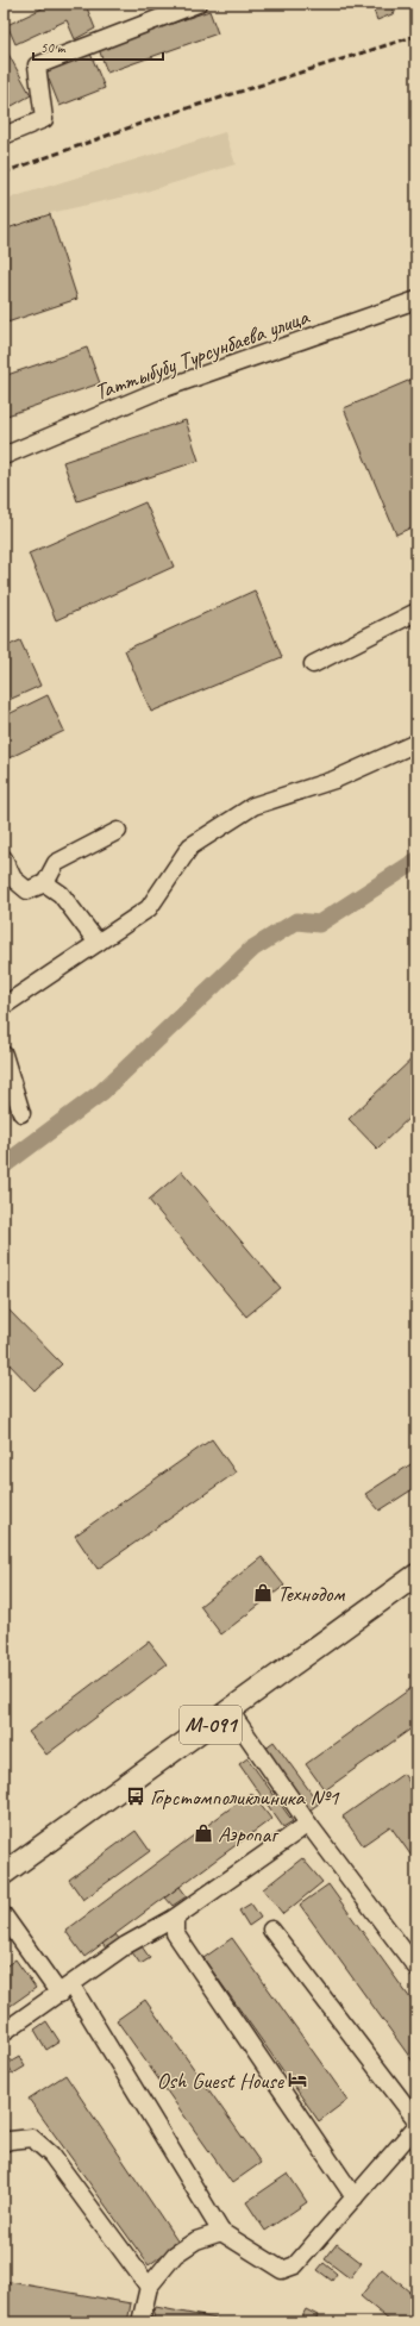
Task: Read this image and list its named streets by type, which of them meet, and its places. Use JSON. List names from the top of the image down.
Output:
{
  "streets": {
    "main road": ["М-091"],
    "street": ["Таттыбубу Турсунбаева улица"]
  },
  "places": {
    "shop": ["Технодом", "Аэропаг"],
    "bus stop": ["Горстомполиклиника №1"],
    "hotel": ["Osh Guest House"]
  },
  "scale_bar": "50 m"
}
